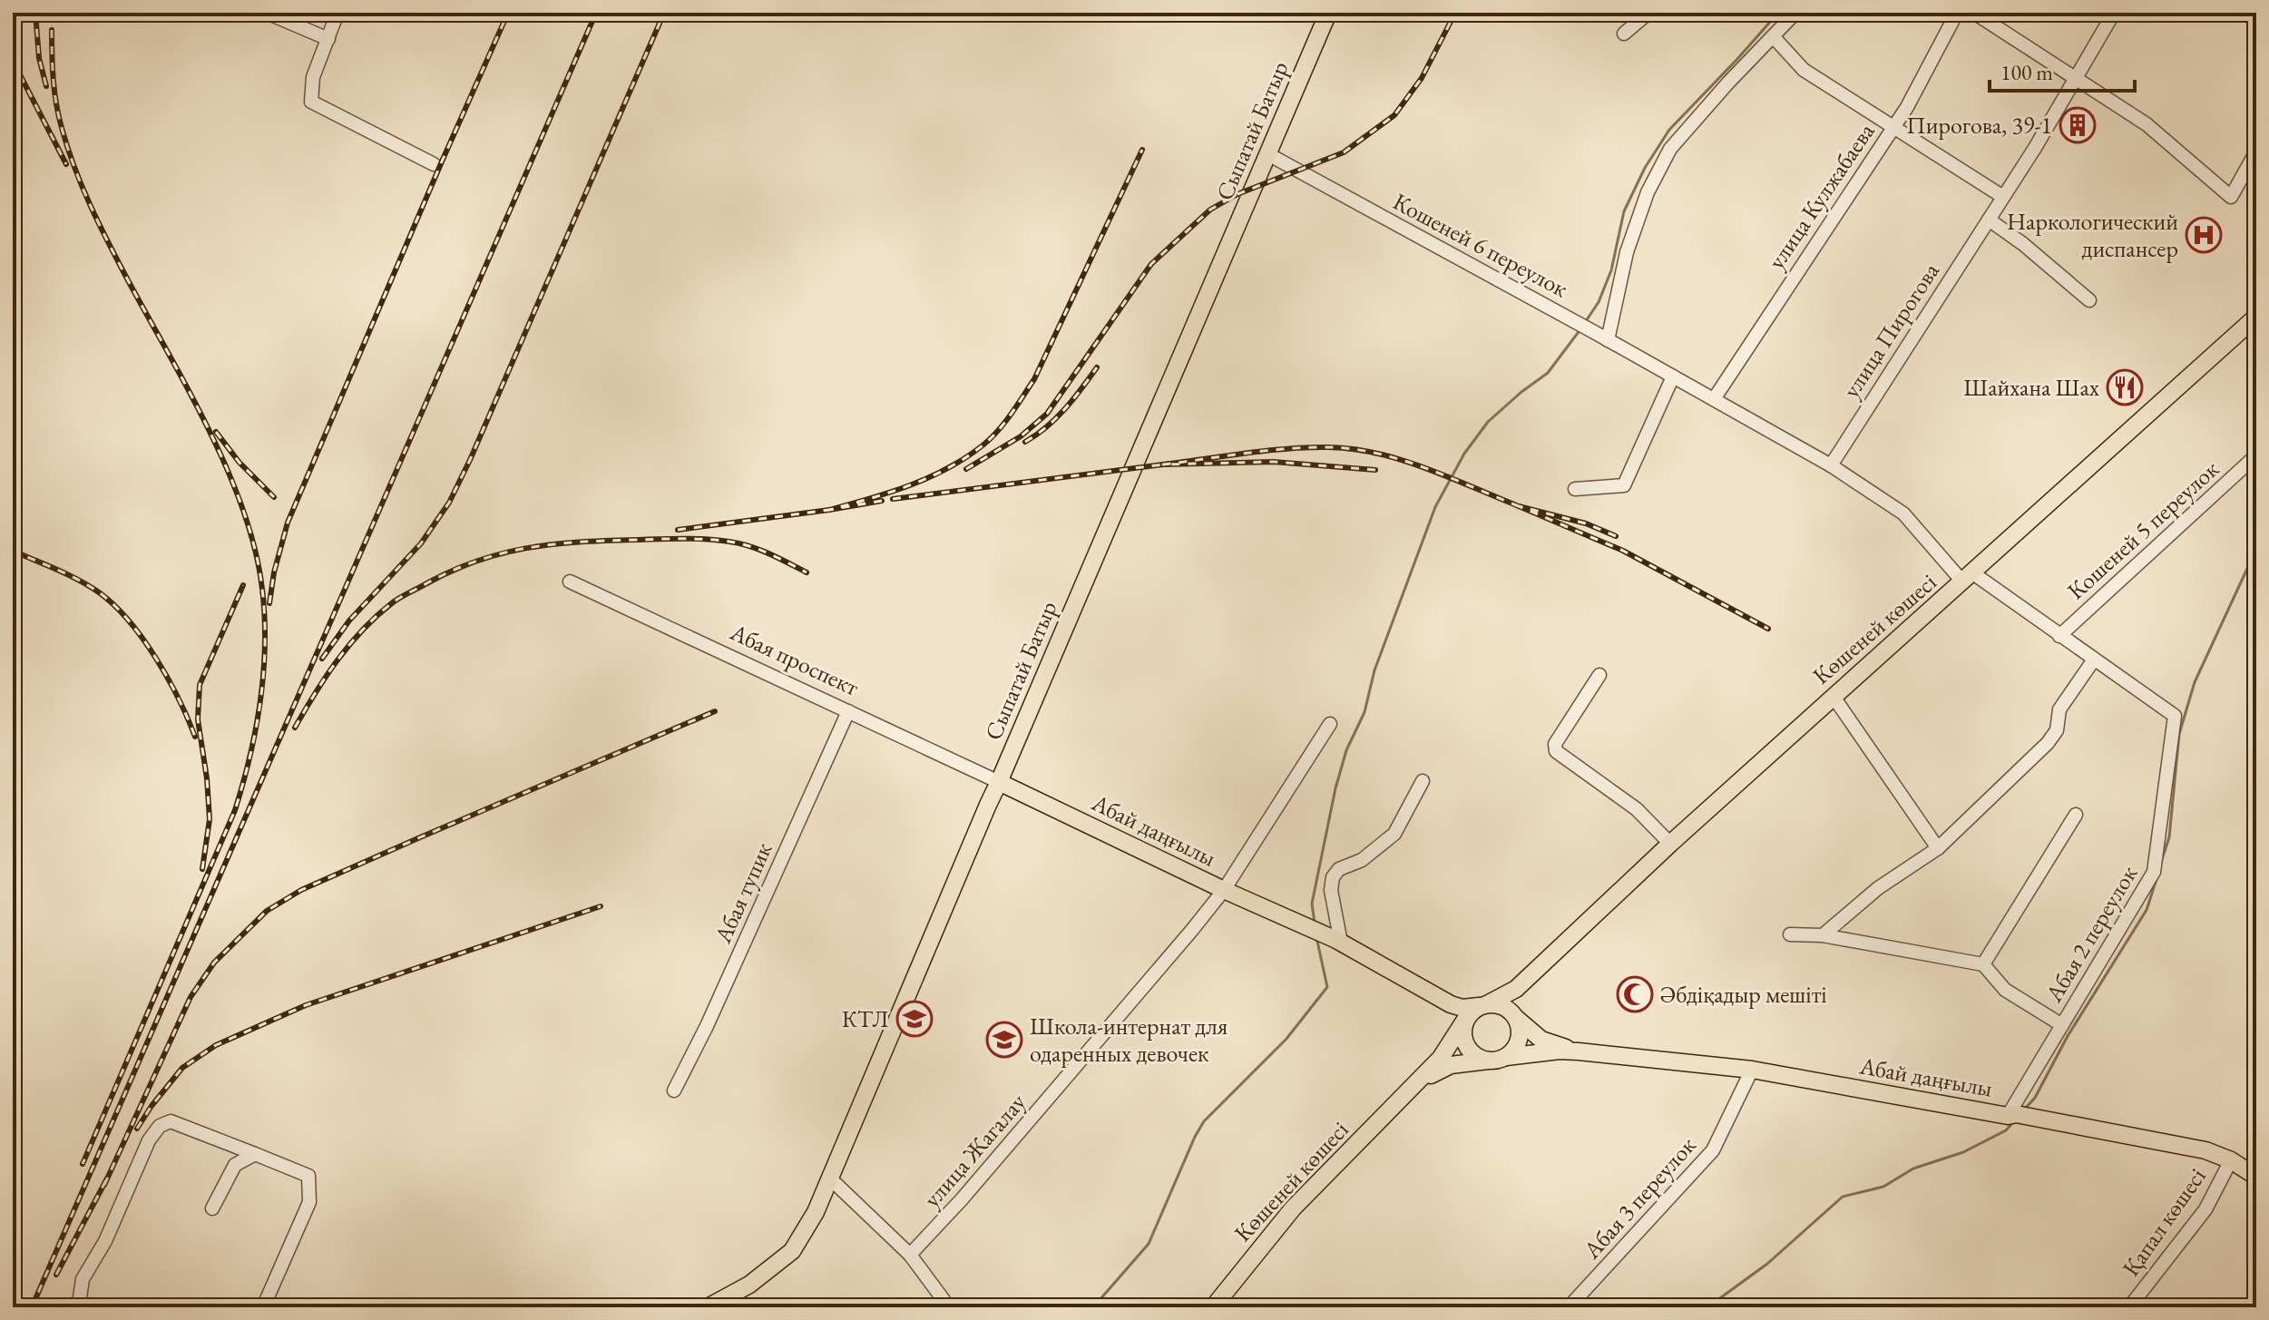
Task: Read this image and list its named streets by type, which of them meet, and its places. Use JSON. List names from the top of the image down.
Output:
{
  "streets": {
    "main road": ["Сыпатай Батыр", "Көшеней көшесі", "Абай даңғылы"],
    "street": [
      "улица Кулжабаева",
      "Кошеней 6 переулок",
      "улица Пирогова",
      "Кошеней 5 переулок",
      "Абая проспект",
      "Абая тупик",
      "Абая 2 переулок",
      "улица Жагалау",
      "Абая 3 переулок",
      "Қапал көшесі"
    ]
  },
  "crossings": [
    ["Сыпатай Батыр", "Кошеней 6 переулок"],
    ["Сыпатай Батыр", "Абая проспект"],
    ["Сыпатай Батыр", "Абай даңғылы"],
    ["улица Кулжабаева", "Кошеней 6 переулок"],
    ["Кошеней 6 переулок", "улица Пирогова"],
    ["Кошеней 6 переулок", "Кошеней 5 переулок"],
    ["Кошеней 6 переулок", "Көшеней көшесі"],
    ["Кошеней 6 переулок", "Абая 2 переулок"],
    ["Абая проспект", "Абай даңғылы"],
    ["Абая проспект", "Абая тупик"],
    ["Абай даңғылы", "Абая 2 переулок"],
    ["Абай даңғылы", "улица Жагалау"],
    ["Абай даңғылы", "Абая 3 переулок"],
    ["Абай даңғылы", "Қапал көшесі"]
  ],
  "places": {
    "building": ["Пирогова, 39-1"],
    "hospital": ["Наркологический диспансер"],
    "restaurant": ["Шайхана Шах"],
    "mosque": ["Әбдіқадыр мешіті"],
    "school or university": ["КТЛ", "Школа-интернат для одаренных девочек"]
  },
  "scale_bar": "100 m"
}
